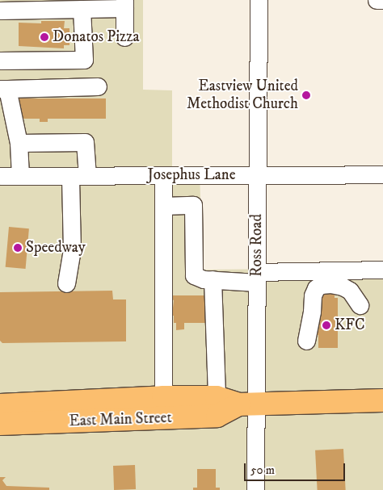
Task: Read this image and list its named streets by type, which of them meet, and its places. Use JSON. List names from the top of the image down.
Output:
{
  "streets": {
    "main road": ["East Main Street"],
    "street": ["Josephus Lane", "Ross Road"]
  },
  "crossings": [
    ["Josephus Lane", "Ross Road"],
    ["Ross Road", "East Main Street"]
  ],
  "places": [
    "Donatos Pizza",
    "Eastview United Methodist Church",
    "Speedway",
    "KFC"
  ],
  "scale_bar": "50 m"
}
